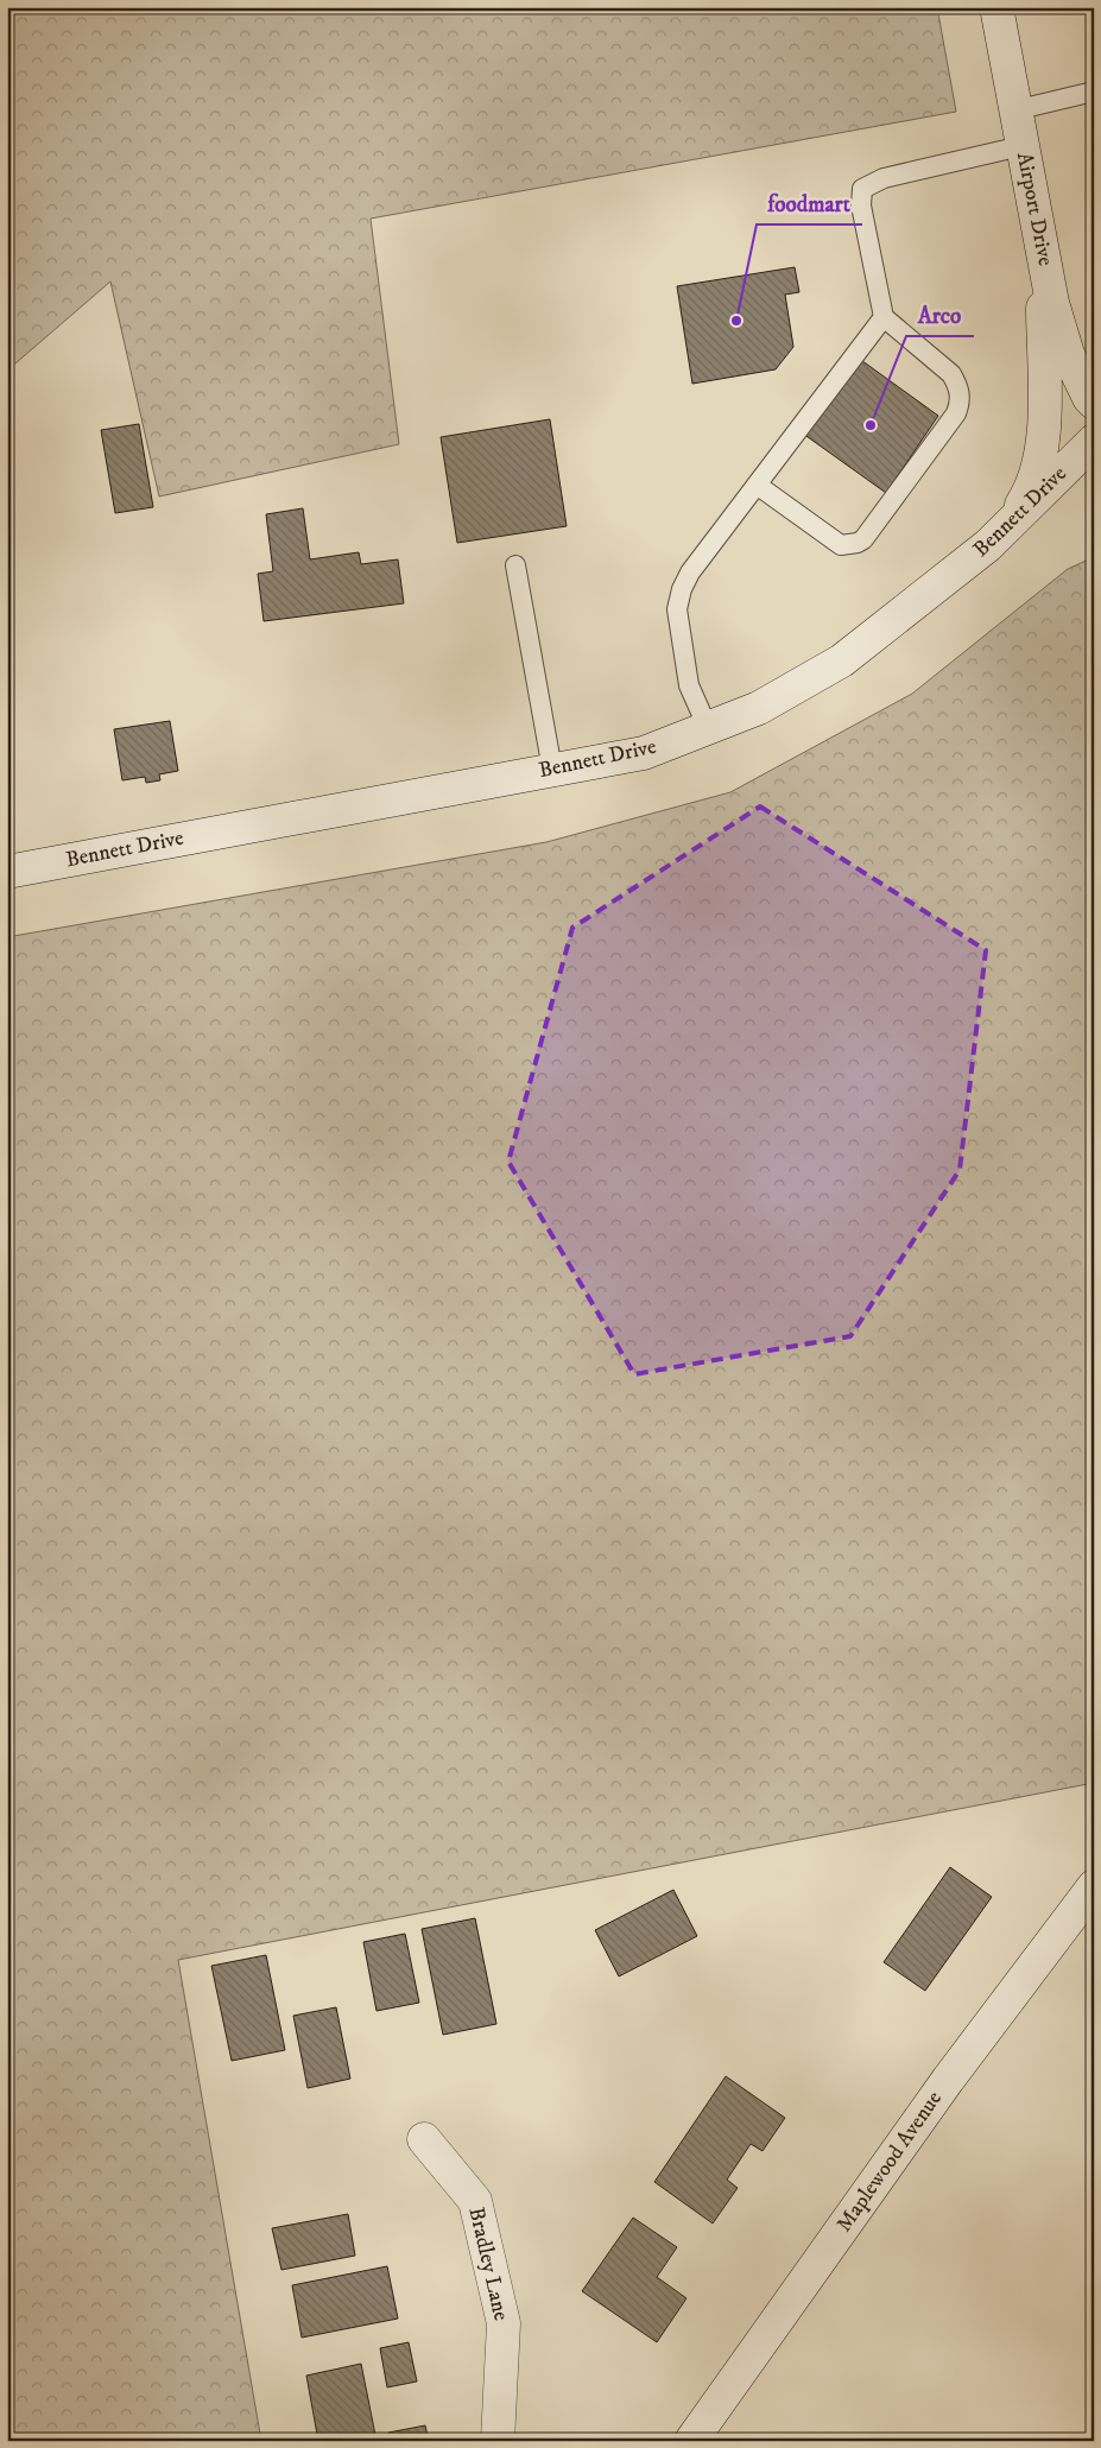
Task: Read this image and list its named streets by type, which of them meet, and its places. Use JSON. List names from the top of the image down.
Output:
{
  "streets": {
    "main road": [
      "Airport Drive",
      "Bennett Drive",
      "Maplewood Avenue",
      "Bradley Lane"
    ]
  },
  "places": ["foodmart", "Arco"]
}
